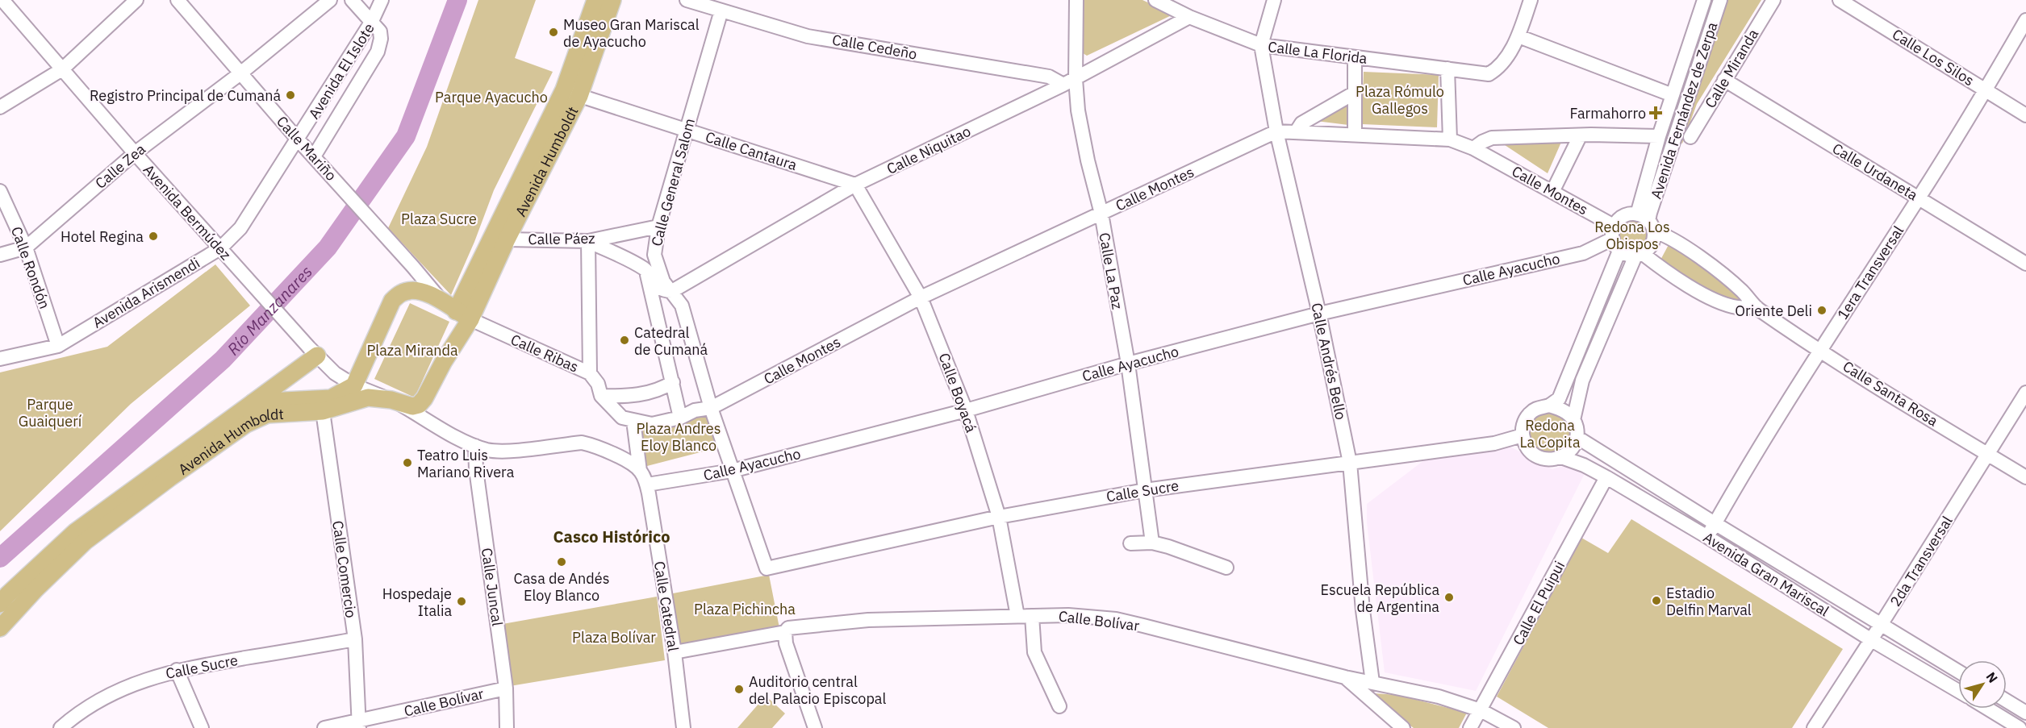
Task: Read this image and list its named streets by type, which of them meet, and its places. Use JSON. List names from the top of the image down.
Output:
{
  "streets": {
    "main road": ["Avenida Humboldt"],
    "street": [
      "Calle Cedeño",
      "Calle La Florida",
      "Calle Los Silos",
      "Calle Miranda",
      "Avenida El Islote",
      "Avenida Fernández de Zerpa",
      "Calle Mariño",
      "Calle Niquitao",
      "Calle Cantaura",
      "Calle Zea",
      "Calle Urdaneta",
      "Calle General Salom",
      "Calle Montes",
      "Avenida Bermúdez",
      "Calle Páez",
      "Calle Rondón",
      "Calle Ayacucho",
      "Calle La Paz",
      "1era Transversal",
      "Avenida Arismendi",
      "Calle Ribas",
      "Calle Andrés Bello",
      "Calle Boyacá",
      "Calle Santa Rosa",
      "Calle Sucre",
      "2da Transversal",
      "Calle Comercio",
      "Avenida Gran Mariscal",
      "Calle Juncal",
      "Calle El Puipui",
      "Calle Catedral",
      "Calle Bolívar"
    ]
  },
  "crossings": [
    ["Calle Cedeño", "Calle Niquitao"],
    ["Calle Cedeño", "Calle General Salom"],
    ["Calle Cedeño", "Calle La Paz"],
    ["Calle La Florida", "Calle Niquitao"],
    ["Calle La Florida", "Calle Andrés Bello"],
    ["Calle Los Silos", "1era Transversal"],
    ["Calle Miranda", "Calle Urdaneta"],
    ["Avenida El Islote", "Calle Mariño"],
    ["Avenida El Islote", "Avenida Arismendi"],
    ["Avenida Fernández de Zerpa", "Calle Montes"],
    ["Avenida Fernández de Zerpa", "Calle Ayacucho"],
    ["Avenida Fernández de Zerpa", "Calle Santa Rosa"],
    ["Calle Mariño", "Calle Zea"],
    ["Calle Mariño", "Avenida Arismendi"],
    ["Calle Niquitao", "Calle Cantaura"],
    ["Calle Niquitao", "Calle General Salom"],
    ["Calle Niquitao", "Calle La Paz"],
    ["Calle Niquitao", "Calle Boyacá"],
    ["Calle Cantaura", "Avenida Humboldt"],
    ["Calle Cantaura", "Calle General Salom"],
    ["Calle Cantaura", "Calle Boyacá"],
    ["Avenida Humboldt", "Avenida Bermúdez"],
    ["Avenida Humboldt", "Calle Páez"],
    ["Avenida Humboldt", "Calle Ribas"],
    ["Avenida Humboldt", "Calle Comercio"],
    ["Calle Zea", "Avenida Bermúdez"],
    ["Calle Zea", "Calle Rondón"],
    ["Calle Urdaneta", "1era Transversal"],
    ["Calle General Salom", "Calle Montes"],
    ["Calle General Salom", "Calle Páez"],
    ["Calle General Salom", "Calle Ayacucho"],
    ["Calle General Salom", "Calle Ribas"],
    ["Calle General Salom", "Calle Sucre"],
    ["Calle Montes", "Calle Ayacucho"],
    ["Calle Montes", "Calle La Paz"],
    ["Calle Montes", "Calle Ribas"],
    ["Calle Montes", "Calle Andrés Bello"],
    ["Calle Montes", "Calle Boyacá"],
    ["Calle Montes", "Calle Santa Rosa"],
    ["Avenida Bermúdez", "Avenida Arismendi"],
    ["Avenida Bermúdez", "Calle Juncal"],
    ["Avenida Bermúdez", "Calle Catedral"],
    ["Calle Rondón", "Avenida Arismendi"],
    ["Calle Ayacucho", "Calle La Paz"],
    ["Calle Ayacucho", "Calle Andrés Bello"],
    ["Calle Ayacucho", "Calle Boyacá"],
    ["Calle Ayacucho", "Calle Santa Rosa"],
    ["Calle Ayacucho", "Calle Catedral"],
    ["Calle La Paz", "Calle Sucre"],
    ["1era Transversal", "Calle Santa Rosa"],
    ["1era Transversal", "Avenida Gran Mariscal"],
    ["Calle Andrés Bello", "Calle Sucre"],
    ["Calle Andrés Bello", "Calle Bolívar"],
    ["Calle Boyacá", "Calle Sucre"],
    ["Calle Boyacá", "Calle Bolívar"],
    ["Calle Santa Rosa", "2da Transversal"],
    ["Calle Sucre", "Calle Comercio"],
    ["Calle Sucre", "Avenida Gran Mariscal"],
    ["2da Transversal", "Avenida Gran Mariscal"],
    ["Calle Comercio", "Calle Bolívar"],
    ["Avenida Gran Mariscal", "Calle El Puipui"],
    ["Calle Juncal", "Calle Bolívar"],
    ["Calle El Puipui", "Calle Bolívar"],
    ["Calle Catedral", "Calle Bolívar"]
  ],
  "districts": ["Casco Histórico"],
  "water": ["Río Manzanares"],
  "parks": [
    "Plaza Rómulo Gallegos",
    "Parque Ayacucho",
    "Plaza Sucre",
    "Redona Los Obispos",
    "Plaza Miranda",
    "Parque Guaiquerí",
    "Redona La Copita",
    "Plaza Andres Eloy Blanco",
    "Plaza Pichincha",
    "Plaza Bolívar"
  ],
  "places": {
    "other": [
      "Museo Gran Mariscal de Ayacucho",
      "Registro Principal de Cumaná",
      "Hotel Regina",
      "Oriente Deli",
      "Catedral de Cumaná",
      "Teatro Luis Mariano Rivera",
      "Casa de Andés Eloy Blanco",
      "Escuela República de Argentina",
      "Estadio Delfin Marval",
      "Hospedaje Italia",
      "Auditorio central del Palacio Episcopal"
    ],
    "health": ["Farmahorro"]
  },
  "north": "top right"
}
